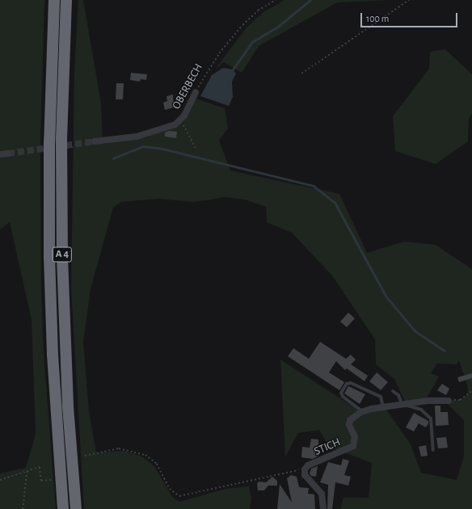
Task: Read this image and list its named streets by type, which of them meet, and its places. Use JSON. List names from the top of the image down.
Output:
{
  "streets": {
    "highway": ["A 4"],
    "street": ["OBERBECH", "STICH"]
  },
  "scale_bar": "100 m"
}
